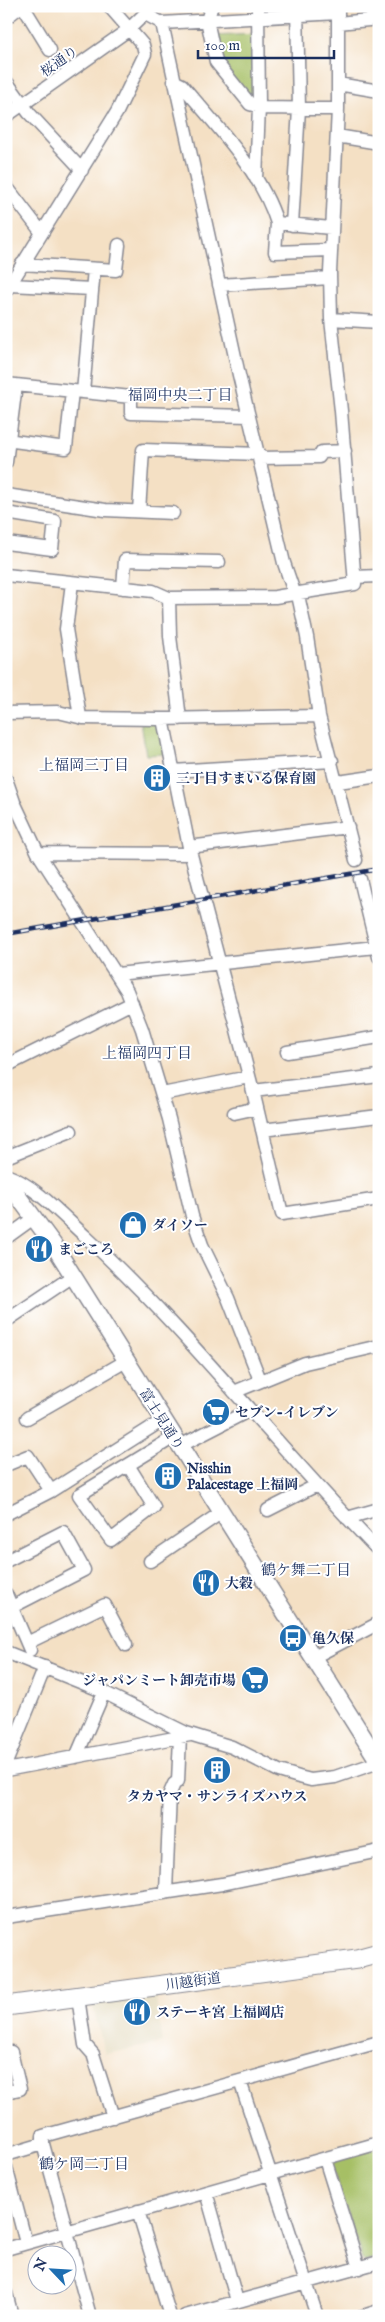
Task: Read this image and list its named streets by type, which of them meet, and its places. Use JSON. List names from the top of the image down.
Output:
{
  "streets": {
    "highway": ["川越街道"],
    "main road": ["富士見通り"],
    "street": ["桜通り"]
  },
  "districts": [
    "福岡中央二丁目",
    "上福岡三丁目",
    "上福岡四丁目",
    "鶴ケ舞二丁目",
    "鶴ケ岡二丁目"
  ],
  "places": {
    "building": ["三丁目すまいる保育園", "Nisshin Palacestage 上福岡", "タカヤマ・サンライズハウス"],
    "shop": ["ダイソー"],
    "restaurant": ["まごころ", "大穀", "ステーキ宮 上福岡店"],
    "supermarket": ["セブン-イレブン", "ジャパンミート卸売市場"],
    "bus stop": ["亀久保"]
  },
  "scale_bar": "100 m",
  "north": "top left"
}
